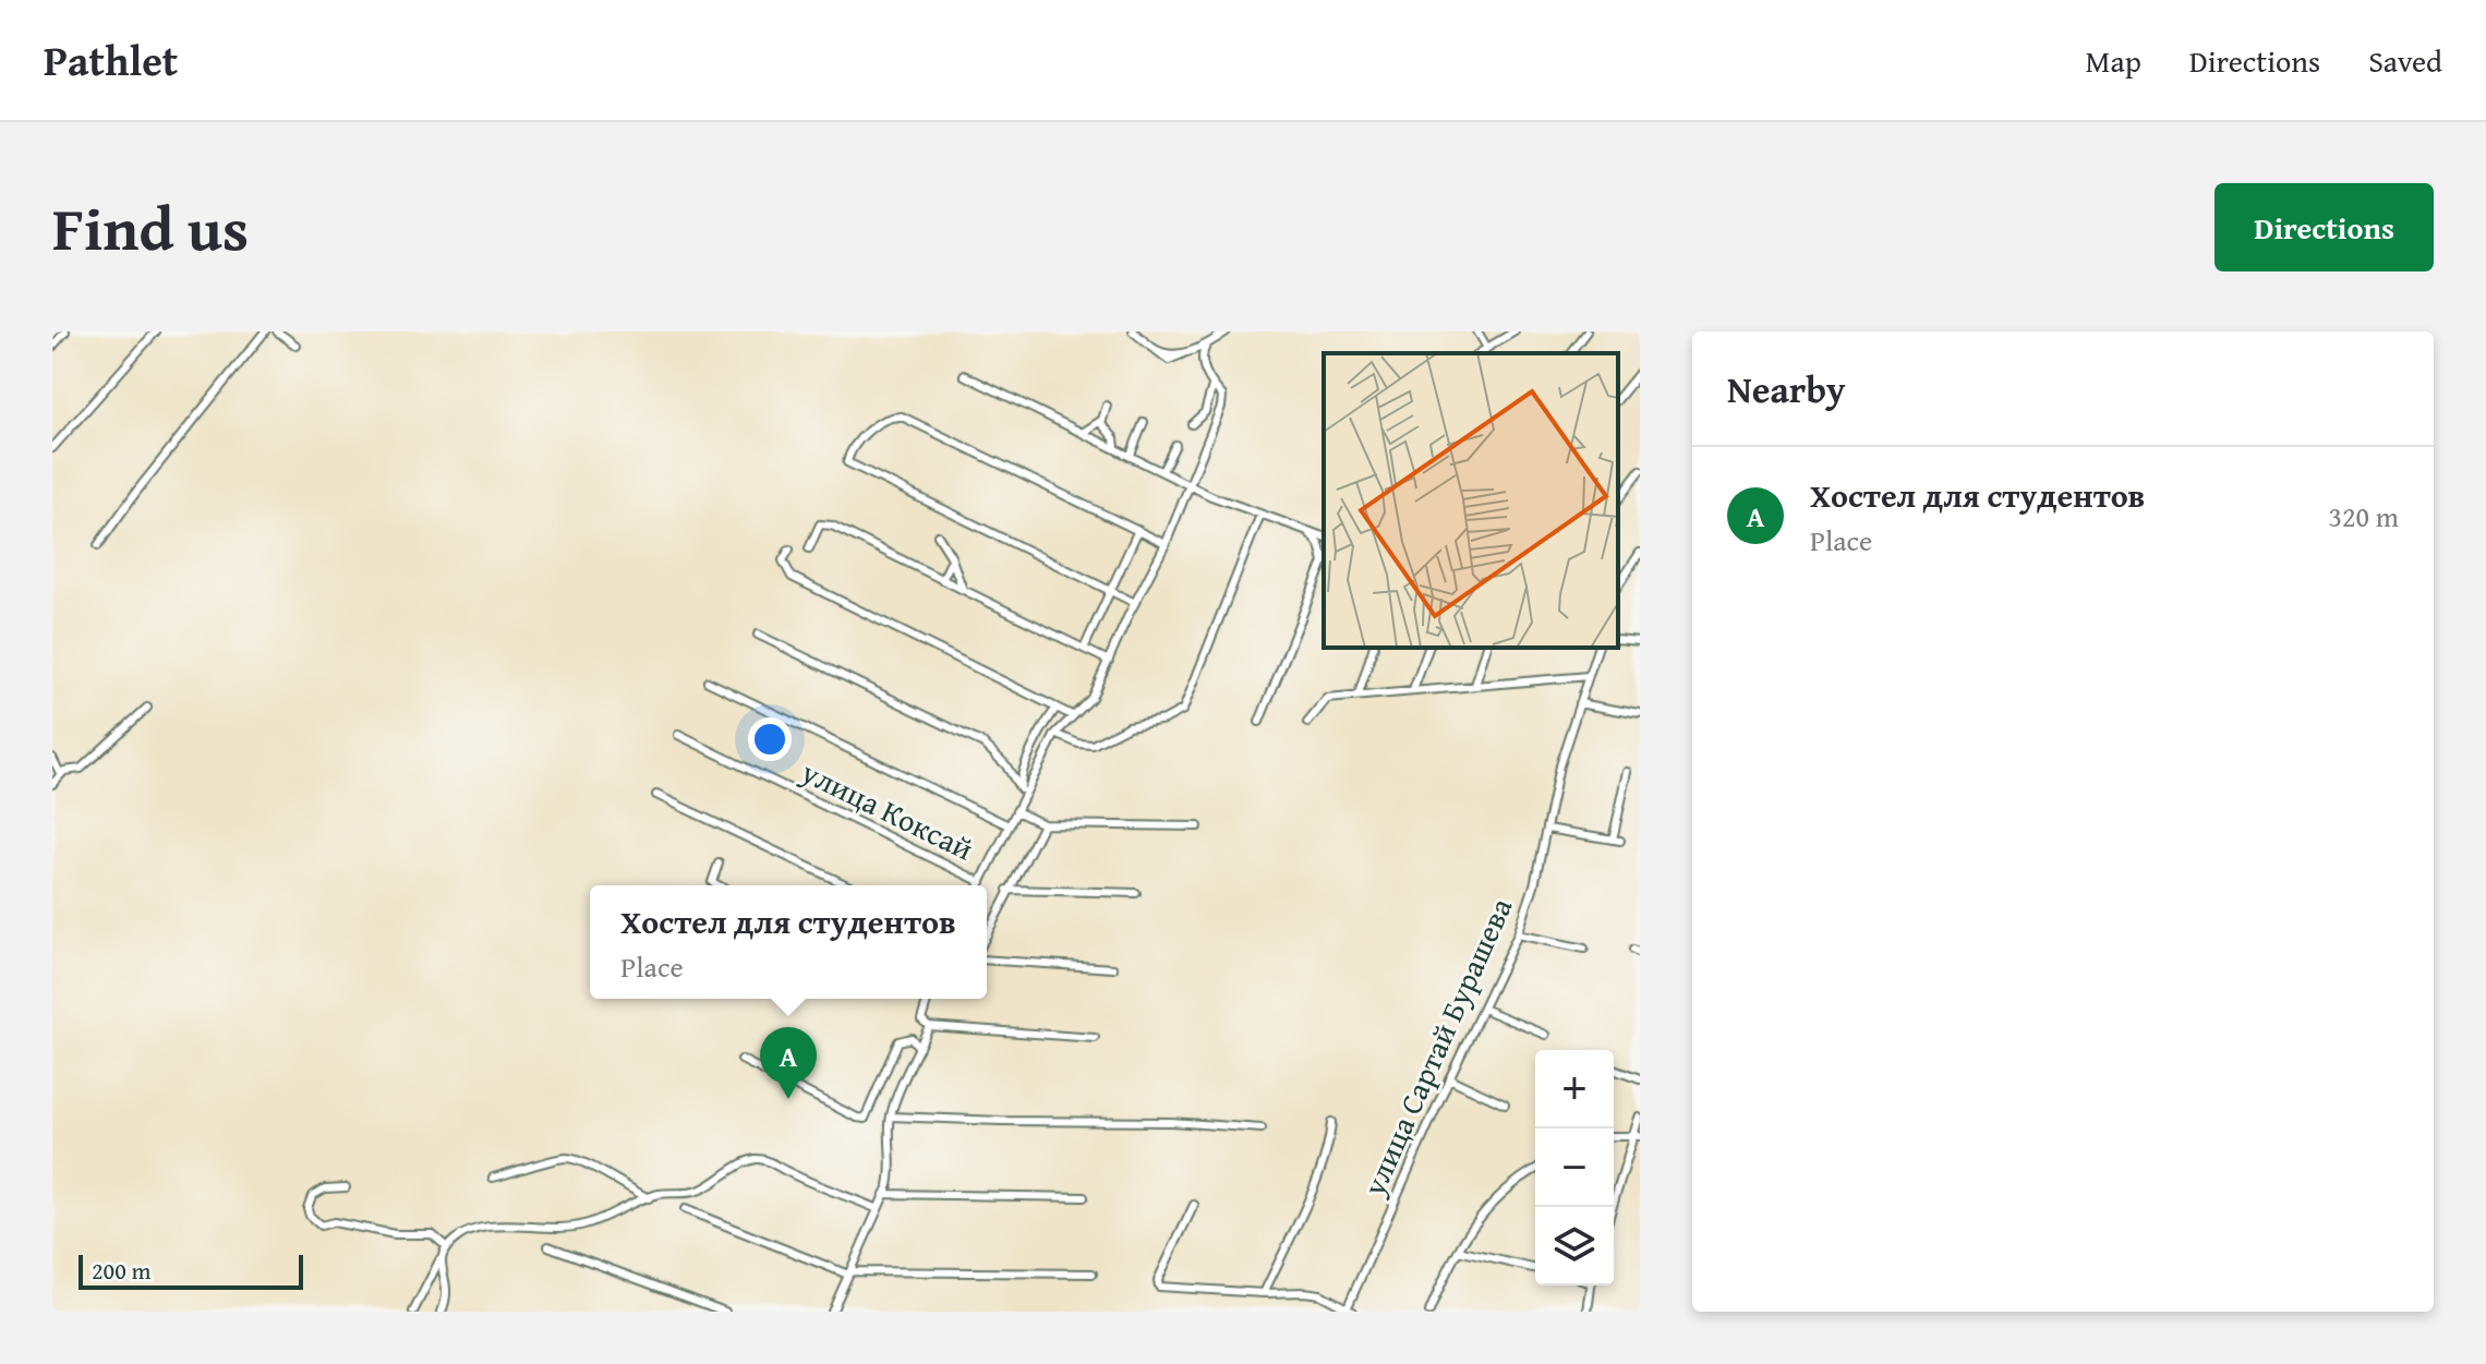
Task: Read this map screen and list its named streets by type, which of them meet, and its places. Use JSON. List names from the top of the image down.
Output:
{
  "streets": {
    "street": ["улица Коксай", "улица Сартай Бурашева"]
  },
  "scale_bar": "200 m",
  "page": {
    "header": "Pathlet",
    "nav": ["Map", "Directions", "Saved"],
    "title": "Find us",
    "buttons": "Directions",
    "heading": "Nearby",
    "list": [
      {
        "mark": "A",
        "name": "Хостел для студентов",
        "note": "Place",
        "value": "320 m"
      }
    ],
    "popup": ["Хостел для студентов", "Place"],
    "pins": "A",
    "map_buttons": ["+", "−"],
    "scale": "200 m"
  }
}
